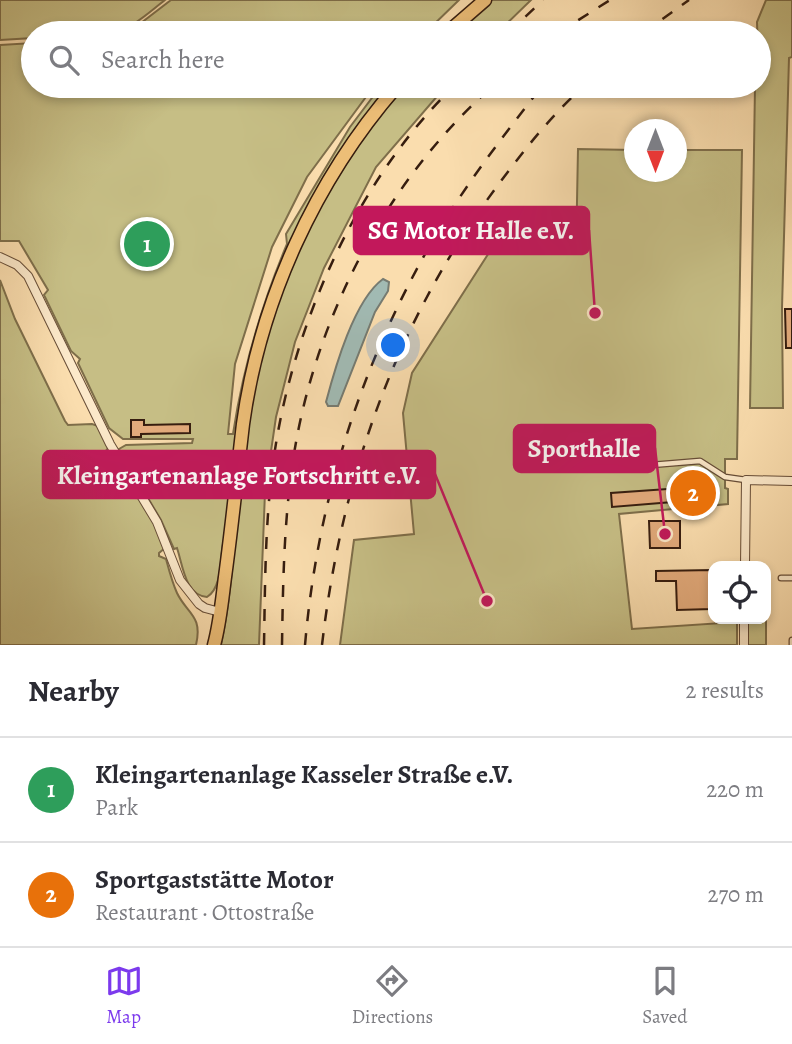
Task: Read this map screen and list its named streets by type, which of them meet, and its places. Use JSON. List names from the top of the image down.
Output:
{
  "places": ["SG Motor Halle e.V.", "Sporthalle", "Kleingartenanlage Fortschritt e.V."],
  "north": "bottom",
  "page": {
    "search": "Search here",
    "pins": ["1", "2"],
    "heading": ["Nearby", "2 results"],
    "list": [
      {
        "mark": "1",
        "name": "Kleingartenanlage Kasseler Straße e.V.",
        "note": "Park",
        "value": "220 m"
      },
      {
        "mark": "2",
        "name": "Sportgaststätte Motor",
        "note": "Restaurant · Ottostraße",
        "value": "270 m"
      }
    ],
    "nav": ["Map", "Directions", "Saved"]
  }
}
